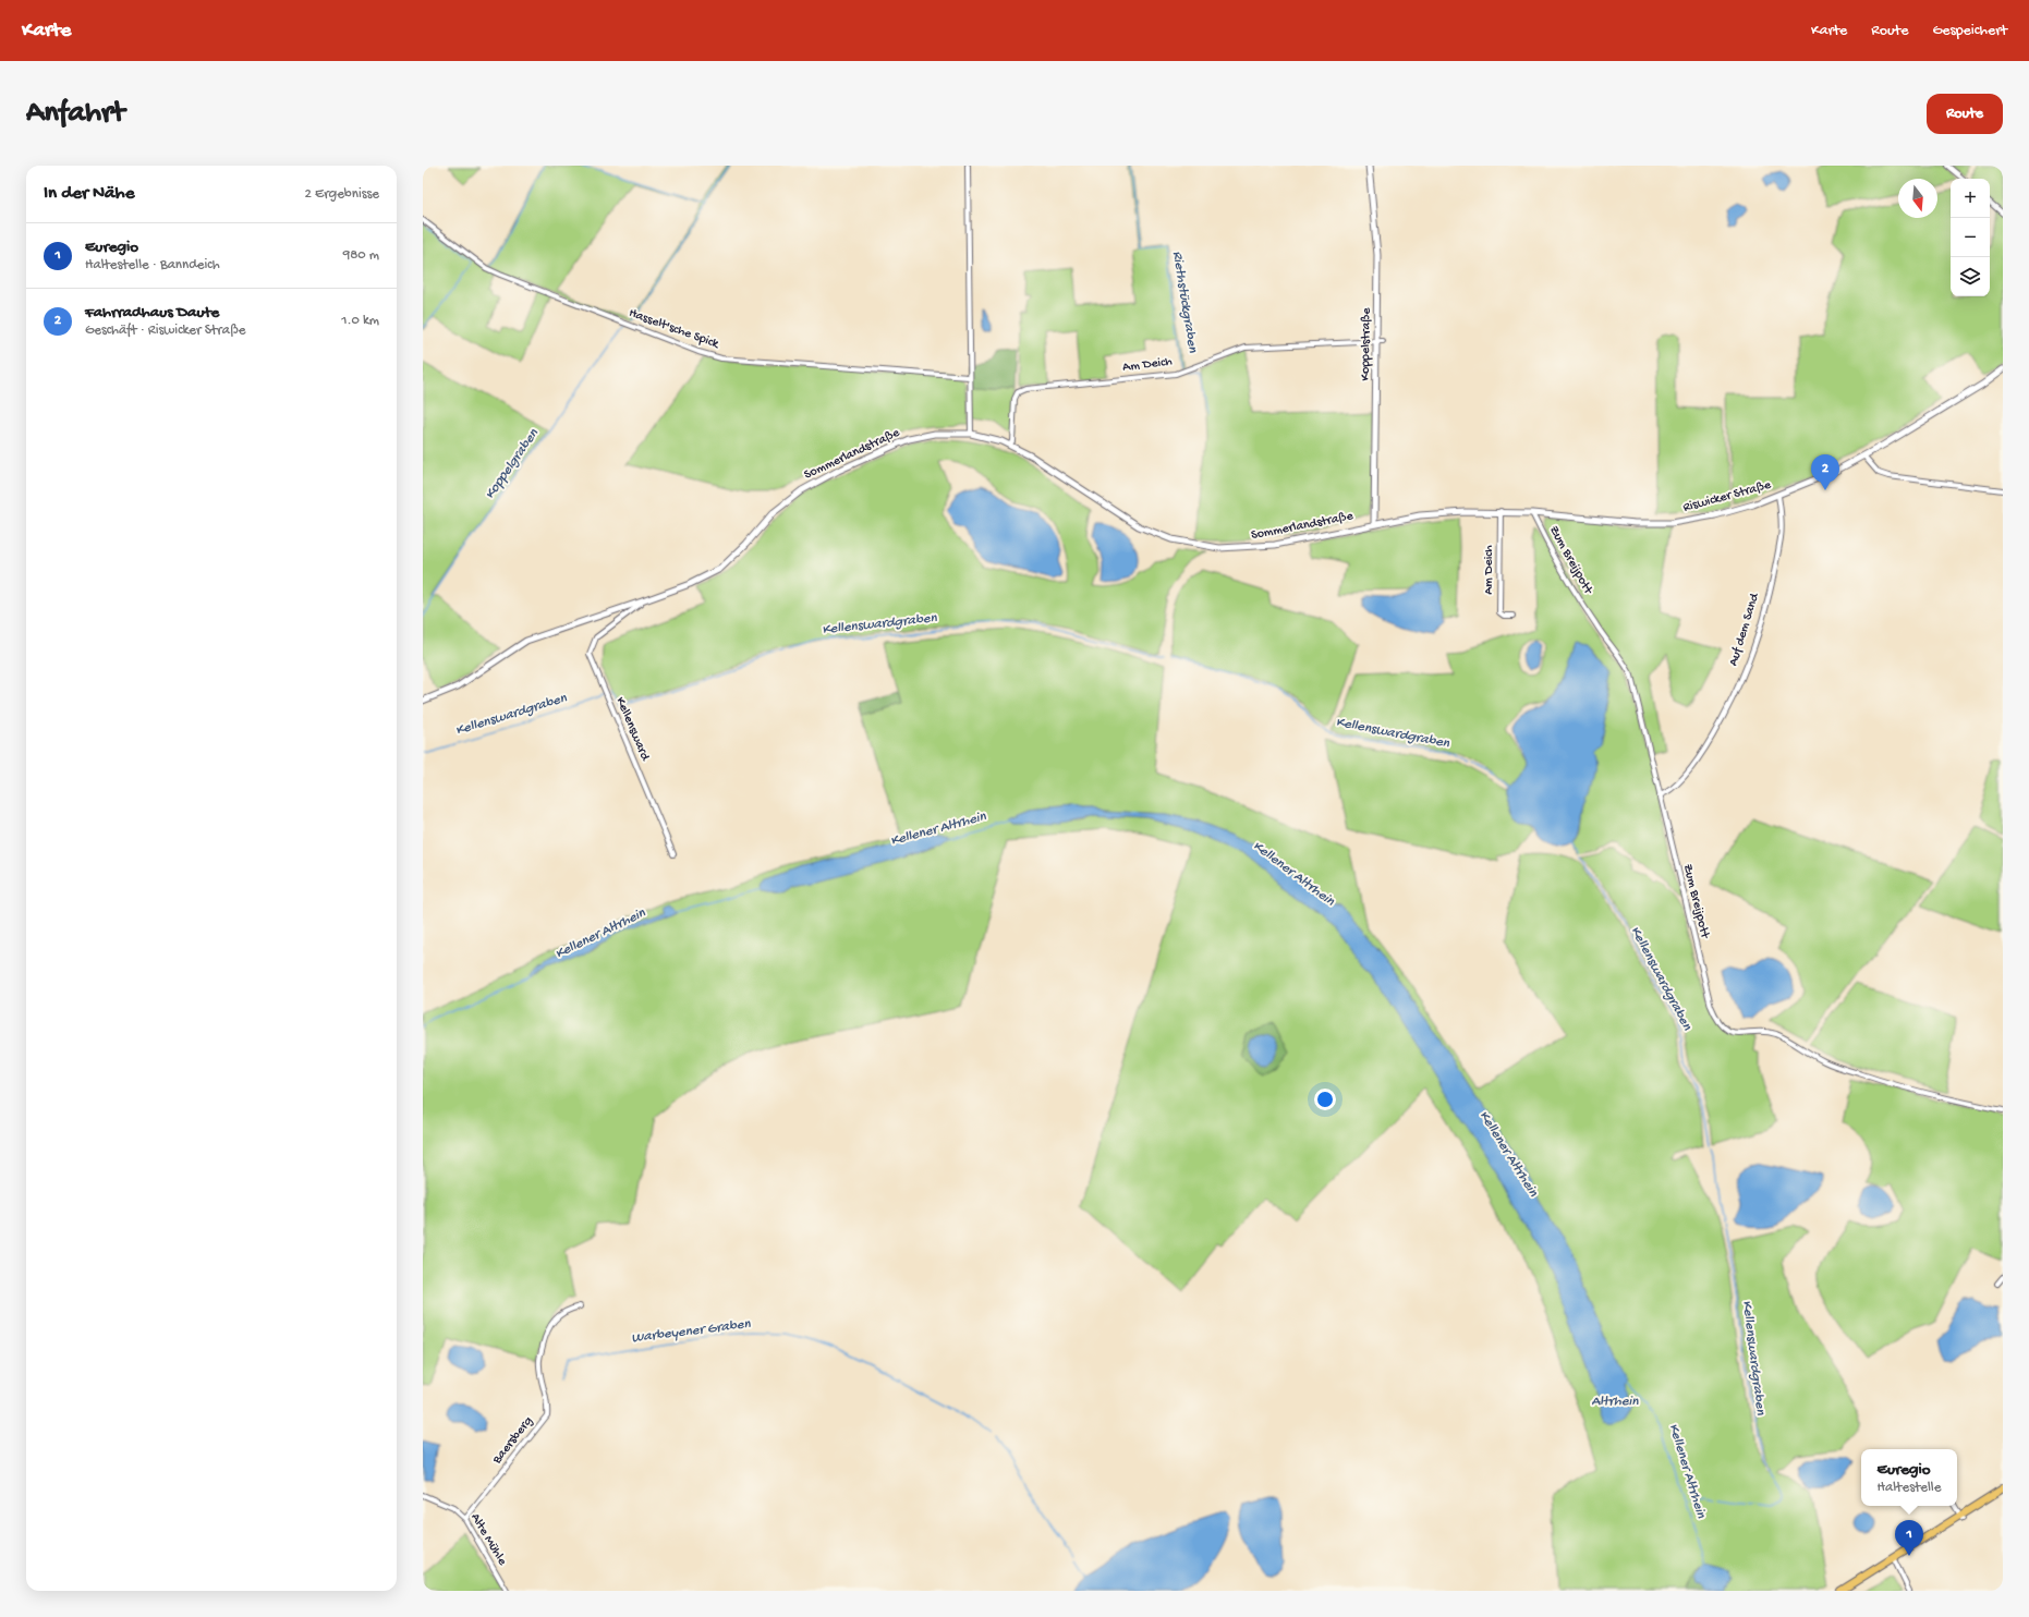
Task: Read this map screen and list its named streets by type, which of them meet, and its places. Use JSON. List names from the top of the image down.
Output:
{
  "streets": {
    "street": [
      "Hasselt'sche Spick",
      "Koppelstraße",
      "Am Deich",
      "Sommerlandstraße",
      "Riswicker Straße",
      "Zum Breijpott",
      "Auf dem Sand",
      "Kellensward",
      "Baersberg",
      "Alte Mühle"
    ]
  },
  "crossings": [
    ["Koppelstraße", "Am Deich"],
    ["Koppelstraße", "Sommerlandstraße"],
    ["Koppelstraße", "Riswicker Straße"],
    ["Am Deich", "Sommerlandstraße"],
    ["Am Deich", "Riswicker Straße"],
    ["Sommerlandstraße", "Riswicker Straße"],
    ["Sommerlandstraße", "Kellensward"],
    ["Riswicker Straße", "Zum Breijpott"],
    ["Riswicker Straße", "Auf dem Sand"],
    ["Zum Breijpott", "Auf dem Sand"],
    ["Baersberg", "Alte Mühle"]
  ],
  "water": [
    "Riethstückgraben",
    "Koppelgraben",
    "Kellenswardgraben",
    "Kellener Altrhein",
    "Warbeyener Graben",
    "Altrhein"
  ],
  "north": "bottom",
  "page": {
    "header": "Karte",
    "nav": ["Karte", "Route", "Gespeichert"],
    "buttons": "Route",
    "title": "Anfahrt",
    "heading": ["In der Nähe", "2 Ergebnisse"],
    "map_buttons": ["+", "−"],
    "list": [
      {
        "mark": "1",
        "name": "Euregio",
        "note": "Haltestelle · Banndeich",
        "value": "980 m"
      },
      {
        "mark": "2",
        "name": "Fahrradhaus Daute",
        "note": "Geschäft · Riswicker Straße",
        "value": "1.0 km"
      }
    ],
    "pins": ["2", "1"],
    "popup": ["Euregio", "Haltestelle"]
  }
}
